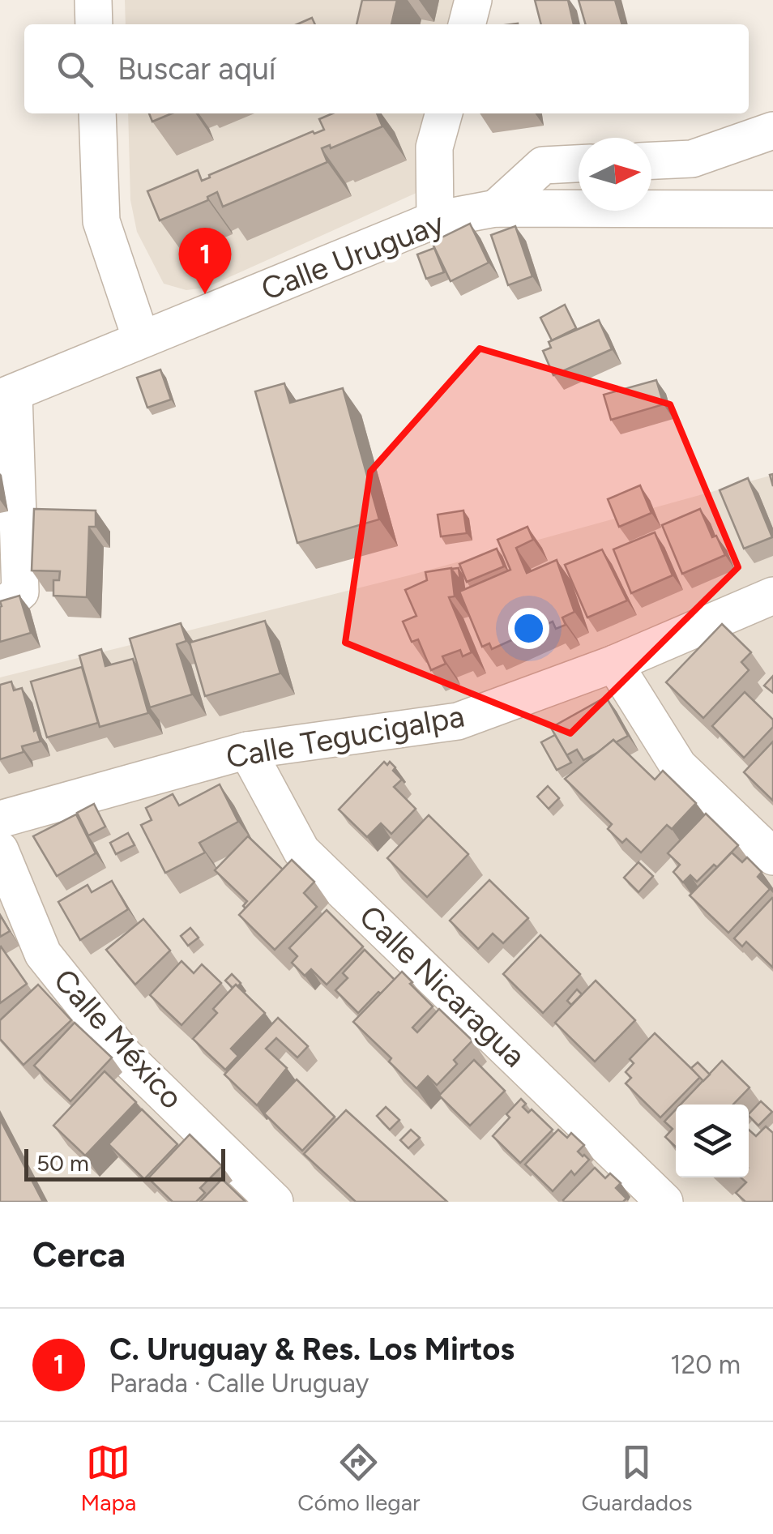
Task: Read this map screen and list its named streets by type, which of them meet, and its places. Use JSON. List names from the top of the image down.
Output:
{
  "streets": {
    "street": [
      "Calle Uruguay",
      "Calle Tegucigalpa",
      "Calle Nicaragua",
      "Calle México"
    ]
  },
  "crossings": [
    ["Calle Tegucigalpa", "Calle Nicaragua"]
  ],
  "scale_bar": "50 m",
  "north": "right",
  "page": {
    "search": "Buscar aquí",
    "pins": "1",
    "scale": "50 m",
    "heading": "Cerca",
    "list": [
      {
        "mark": "1",
        "name": "C. Uruguay & Res. Los Mirtos",
        "note": "Parada · Calle Uruguay",
        "value": "120 m"
      }
    ],
    "nav": ["Mapa", "Cómo llegar", "Guardados"]
  }
}
